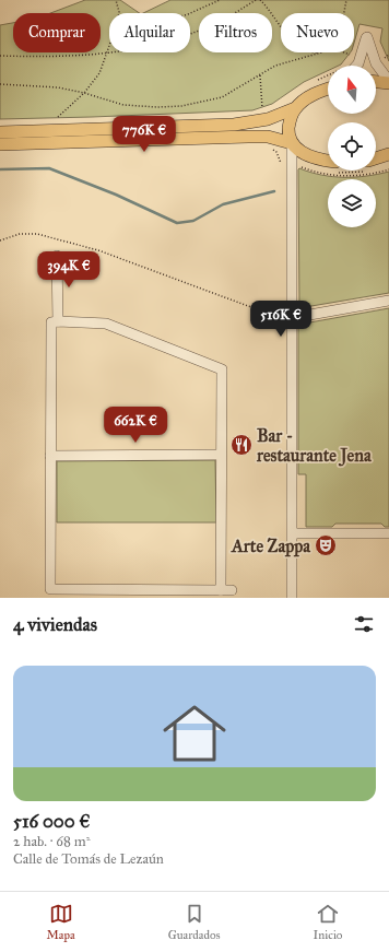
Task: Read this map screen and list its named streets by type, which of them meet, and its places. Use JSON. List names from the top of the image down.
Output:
{
  "places": {
    "restaurant": ["Bar - restaurante Jena"],
    "theatre": ["Arte Zappa"]
  },
  "north": "top",
  "page": {
    "chip": [
      "Comprar",
      "Alquilar",
      "Filtros",
      "Nuevo"
    ],
    "price": [
      "776K €",
      "394K €",
      "516K €",
      "662K €"
    ],
    "heading": "4 viviendas",
    "list": [
      {
        "name": "516 000 €",
        "note": "2 hab. · 68 m² · Calle de Tomás de Lezaún"
      }
    ],
    "tabs": ["Mapa", "Guardados", "Inicio"]
  }
}
